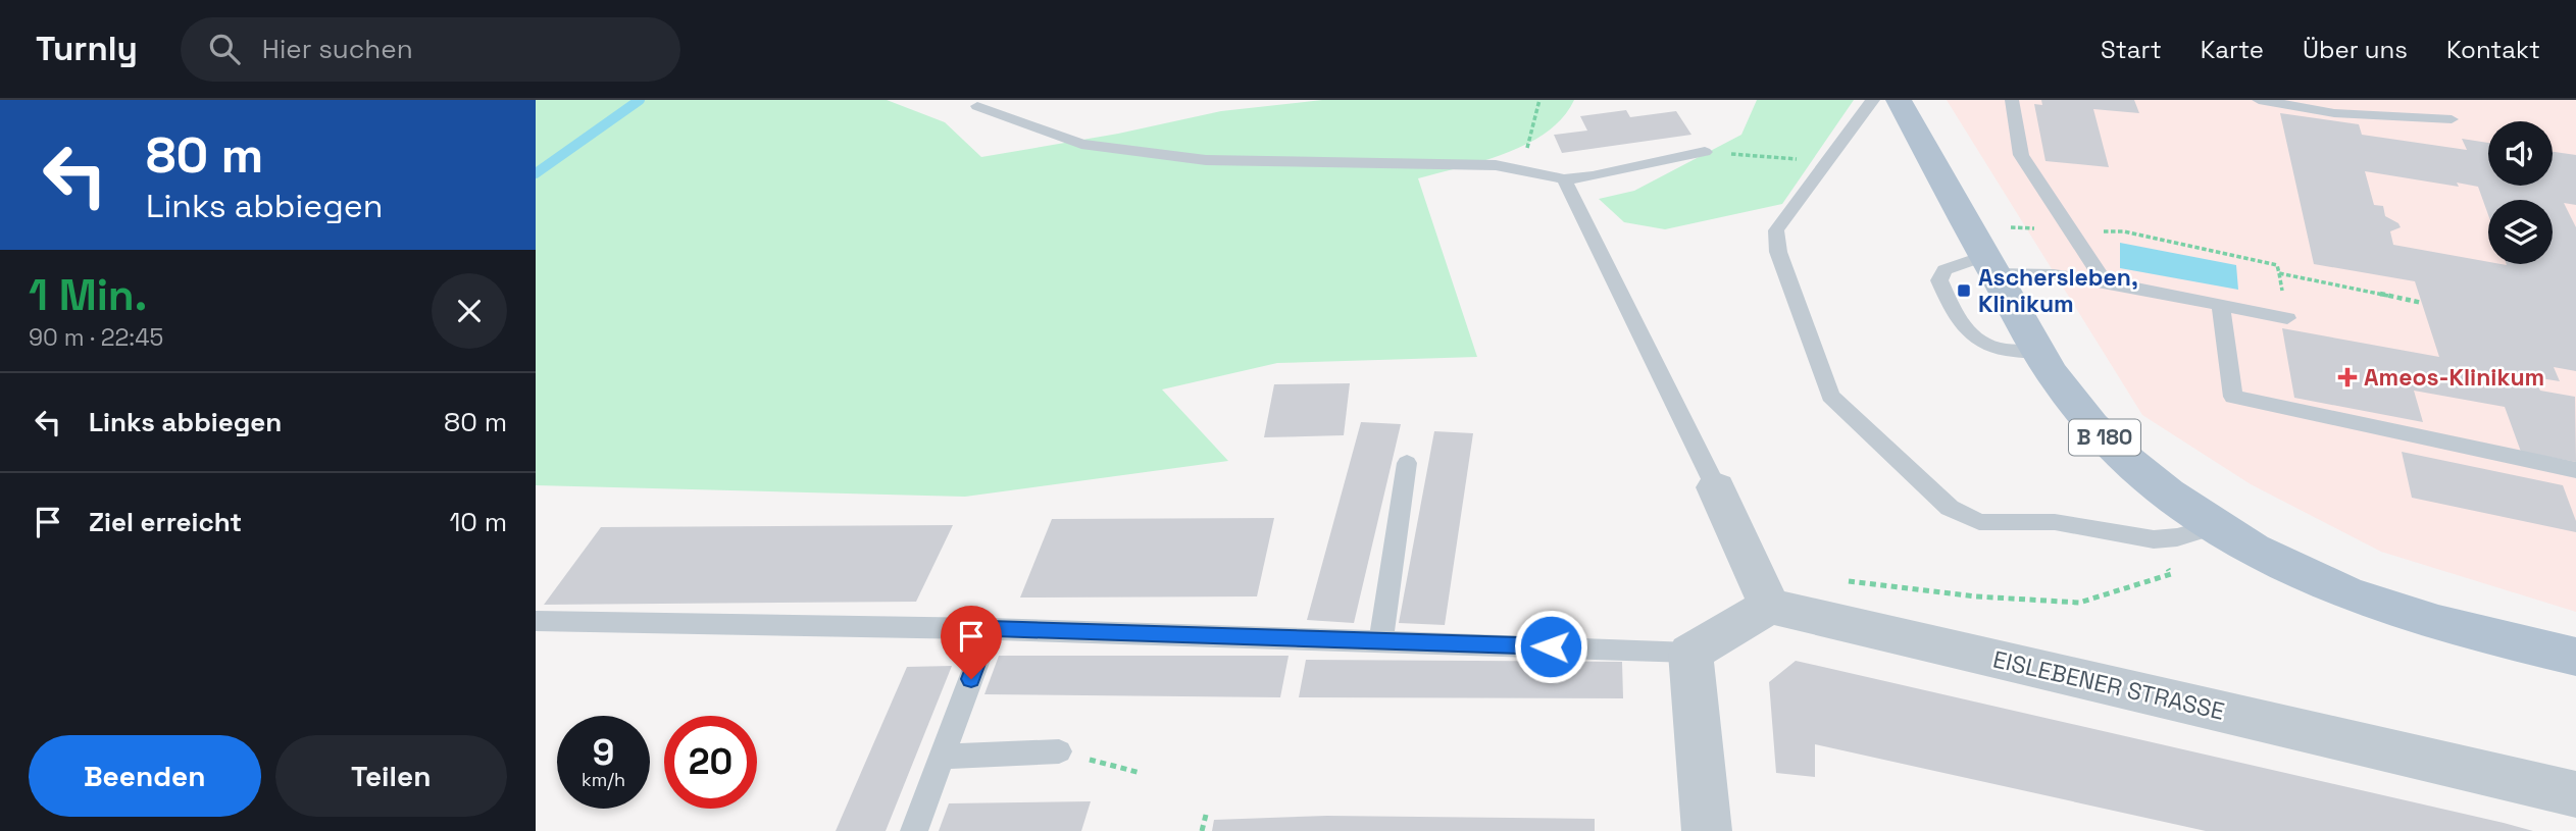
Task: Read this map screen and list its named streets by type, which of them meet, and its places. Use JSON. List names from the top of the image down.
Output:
{
  "streets": {
    "main road": ["B 180"],
    "street": ["EISLEBENER STRASSE"]
  },
  "places": {
    "transit": ["Aschersleben, Klinikum"],
    "health": ["Ameos-Klinikum"]
  },
  "page": {
    "header": "Turnly",
    "search": "Hier suchen",
    "nav": [
      "Start",
      "Karte",
      "Über uns",
      "Kontakt"
    ],
    "turn": ["80 m", "Links abbiegen"],
    "heading": ["1 Min.", "90 m · 22:45"],
    "list": [
      {
        "name": "Links abbiegen",
        "value": "80 m"
      },
      {
        "name": "Ziel erreicht",
        "value": "10 m"
      }
    ],
    "speed": "9 km/h",
    "limit": "20",
    "buttons": ["Beenden", "Teilen"]
  }
}
